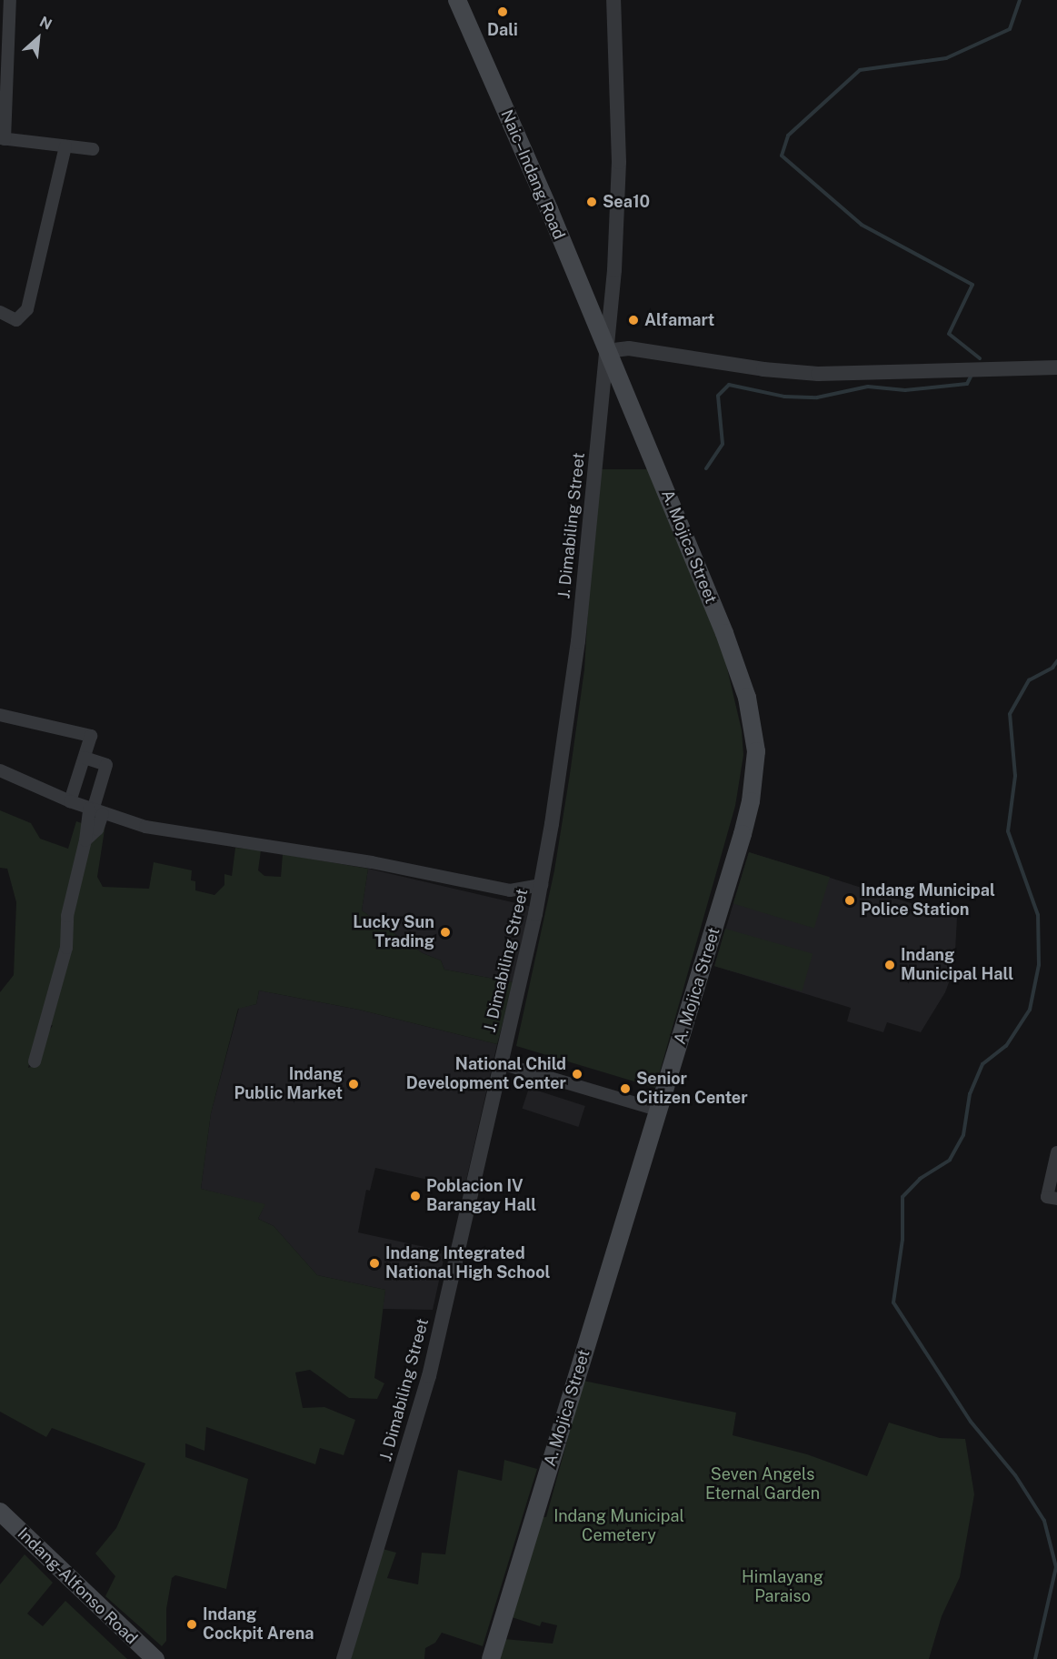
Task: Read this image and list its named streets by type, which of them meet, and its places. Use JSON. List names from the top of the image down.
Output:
{
  "streets": {
    "main road": ["Naic–Indang Road", "A. Mojica Street", "Indang-Alfonso Road"],
    "street": ["J. Dimabiling Street"]
  },
  "crossings": [
    ["Naic–Indang Road", "J. Dimabiling Street"],
    ["Naic–Indang Road", "A. Mojica Street"],
    ["J. Dimabiling Street", "A. Mojica Street"]
  ],
  "parks": ["Seven Angels Eternal Garden", "Indang Municipal Cemetery", "Himlayang Paraiso"],
  "places": [
    "Dali",
    "Sea10",
    "Alfamart",
    "Indang Municipal Police Station",
    "Lucky Sun Trading",
    "Indang Municipal Hall",
    "National Child Development Center",
    "Indang Public Market",
    "Senior Citizen Center",
    "Poblacion IV Barangay Hall",
    "Indang Integrated National High School",
    "Indang Cockpit Arena"
  ],
  "north": "top right"
}
